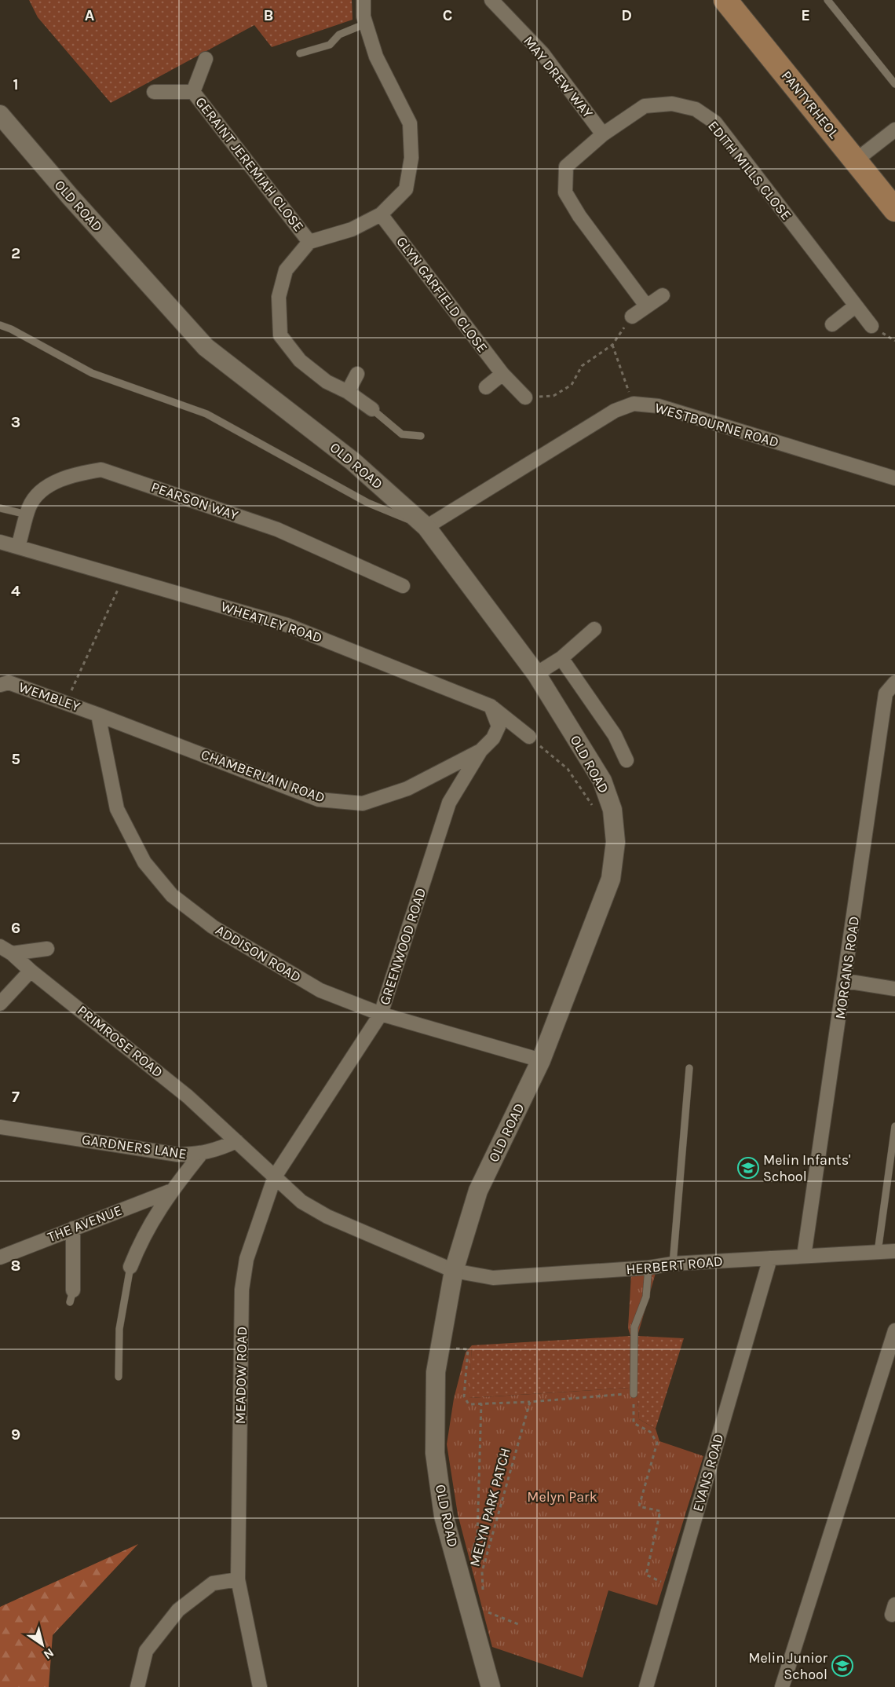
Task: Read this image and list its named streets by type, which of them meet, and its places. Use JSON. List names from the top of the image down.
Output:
{
  "streets": {
    "main road": ["PANTYRHEOL"],
    "street": [
      "MAY DREW WAY",
      "GERAINT JEREMIAH CLOSE",
      "EDITH MILLS CLOSE",
      "OLD ROAD",
      "GLYN GARFIELD CLOSE",
      "WESTBOURNE ROAD",
      "PEARSON WAY",
      "WHEATLEY ROAD",
      "WEMBLEY",
      "CHAMBERLAIN ROAD",
      "GREENWOOD ROAD",
      "ADDISON ROAD",
      "MORGANS ROAD",
      "PRIMROSE ROAD",
      "GARDNERS LANE",
      "THE AVENUE",
      "HERBERT ROAD",
      "MEADOW ROAD",
      "EVANS ROAD"
    ],
    "path": ["MELYN PARK PATCH"]
  },
  "crossings": [
    ["MAY DREW WAY", "EDITH MILLS CLOSE"],
    ["OLD ROAD", "WESTBOURNE ROAD"],
    ["OLD ROAD", "ADDISON ROAD"],
    ["OLD ROAD", "HERBERT ROAD"],
    ["PEARSON WAY", "WHEATLEY ROAD"],
    ["WHEATLEY ROAD", "GREENWOOD ROAD"],
    ["WEMBLEY", "CHAMBERLAIN ROAD"],
    ["WEMBLEY", "ADDISON ROAD"],
    ["CHAMBERLAIN ROAD", "GREENWOOD ROAD"],
    ["CHAMBERLAIN ROAD", "ADDISON ROAD"],
    ["GREENWOOD ROAD", "ADDISON ROAD"],
    ["GREENWOOD ROAD", "MEADOW ROAD"],
    ["MORGANS ROAD", "HERBERT ROAD"],
    ["PRIMROSE ROAD", "GARDNERS LANE"],
    ["HERBERT ROAD", "EVANS ROAD"]
  ],
  "parks": ["Melyn Park"],
  "places": {
    "school or university": ["Melin Infants' School", "Melin Junior School"]
  },
  "north": "bottom right",
  "grid": {
    "columns": [
      "A",
      "B",
      "C",
      "D",
      "E"
    ],
    "rows": [
      "1",
      "2",
      "3",
      "4",
      "5",
      "6",
      "7",
      "8",
      "9"
    ]
  }
}
